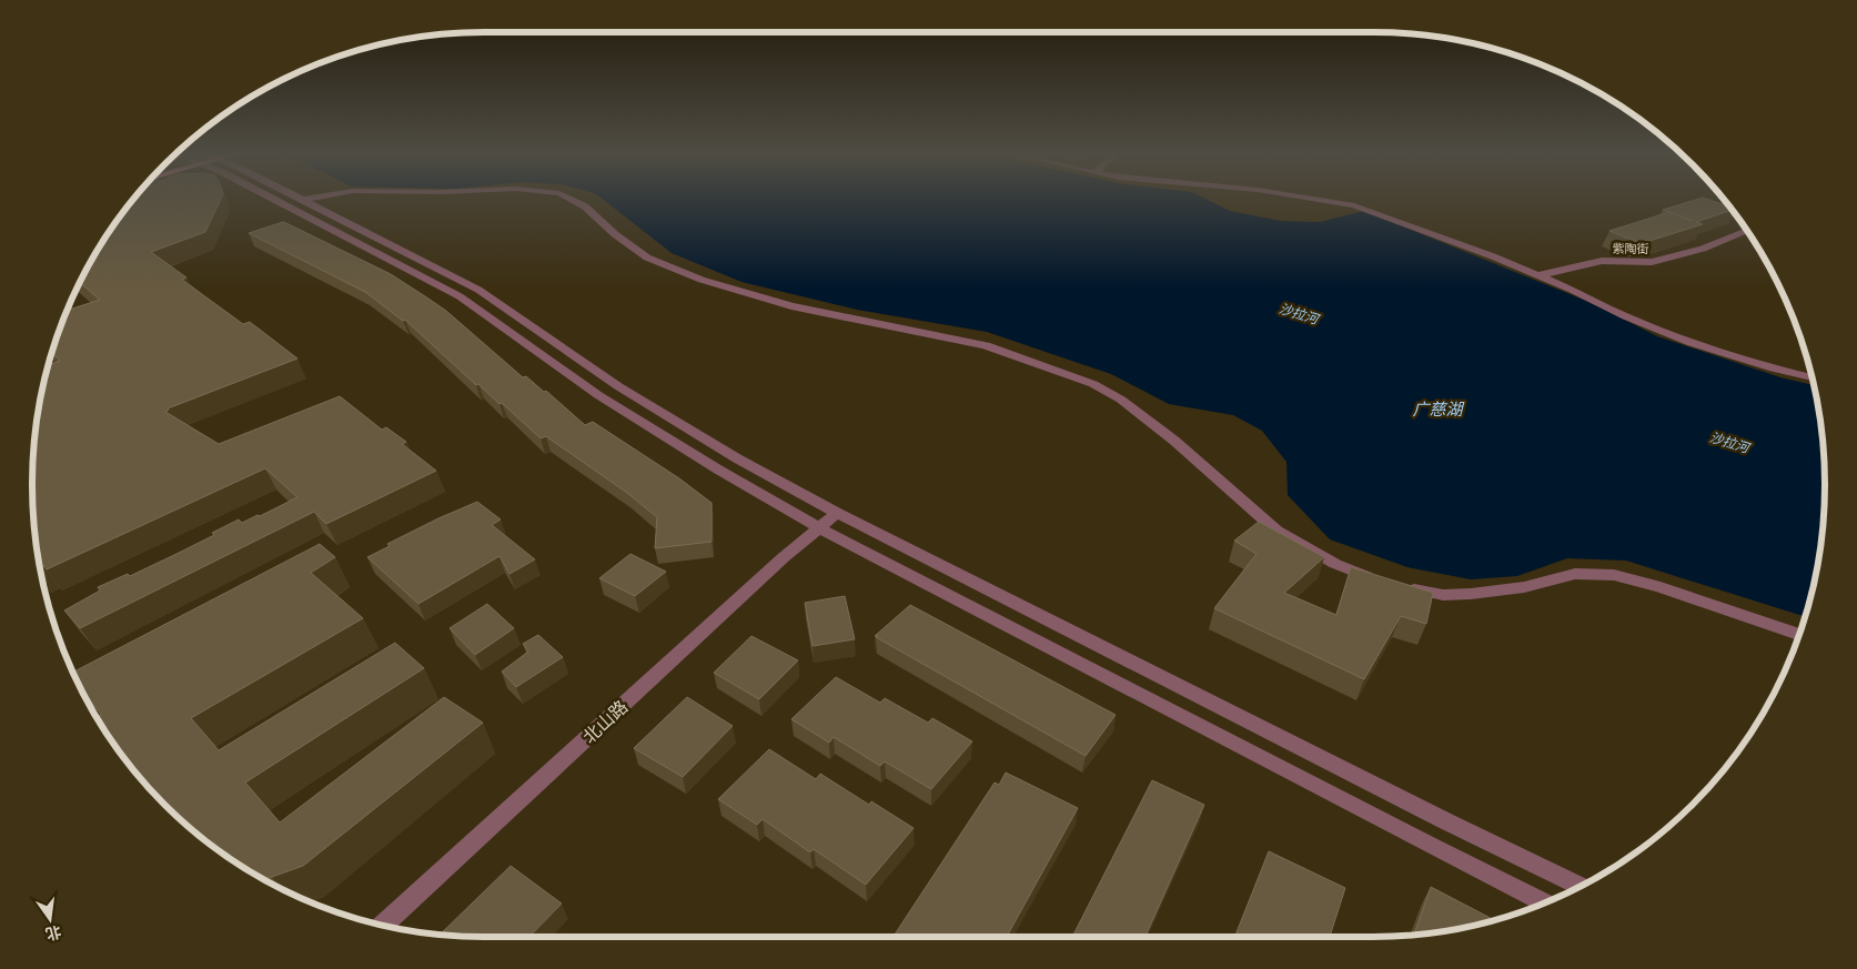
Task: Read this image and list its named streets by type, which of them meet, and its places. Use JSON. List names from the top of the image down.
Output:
{
  "streets": {
    "street": ["紫陶街", "北山路"]
  },
  "water": ["沙拉河", "广慈湖"],
  "north": "bottom"
}
